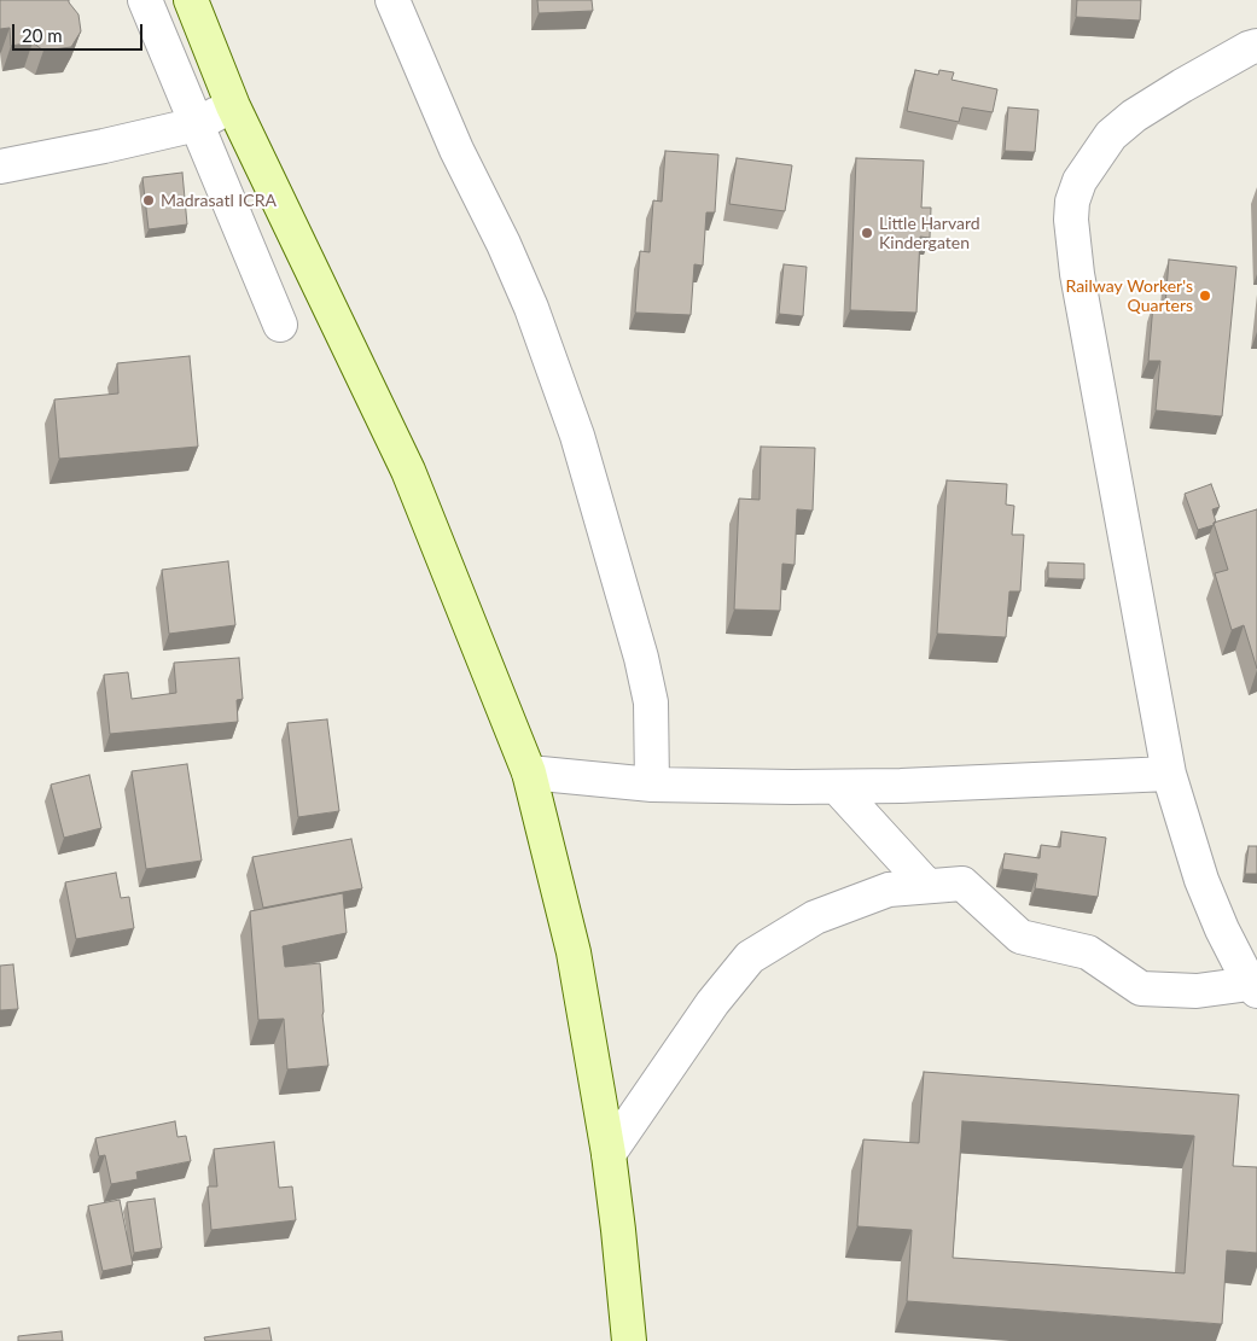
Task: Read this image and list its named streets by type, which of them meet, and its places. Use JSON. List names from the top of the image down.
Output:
{
  "places": ["Madrasatl ICRA", "Little Harvard Kindergaten", "Railway Worker's Quarters"],
  "scale_bar": "20 m"
}
